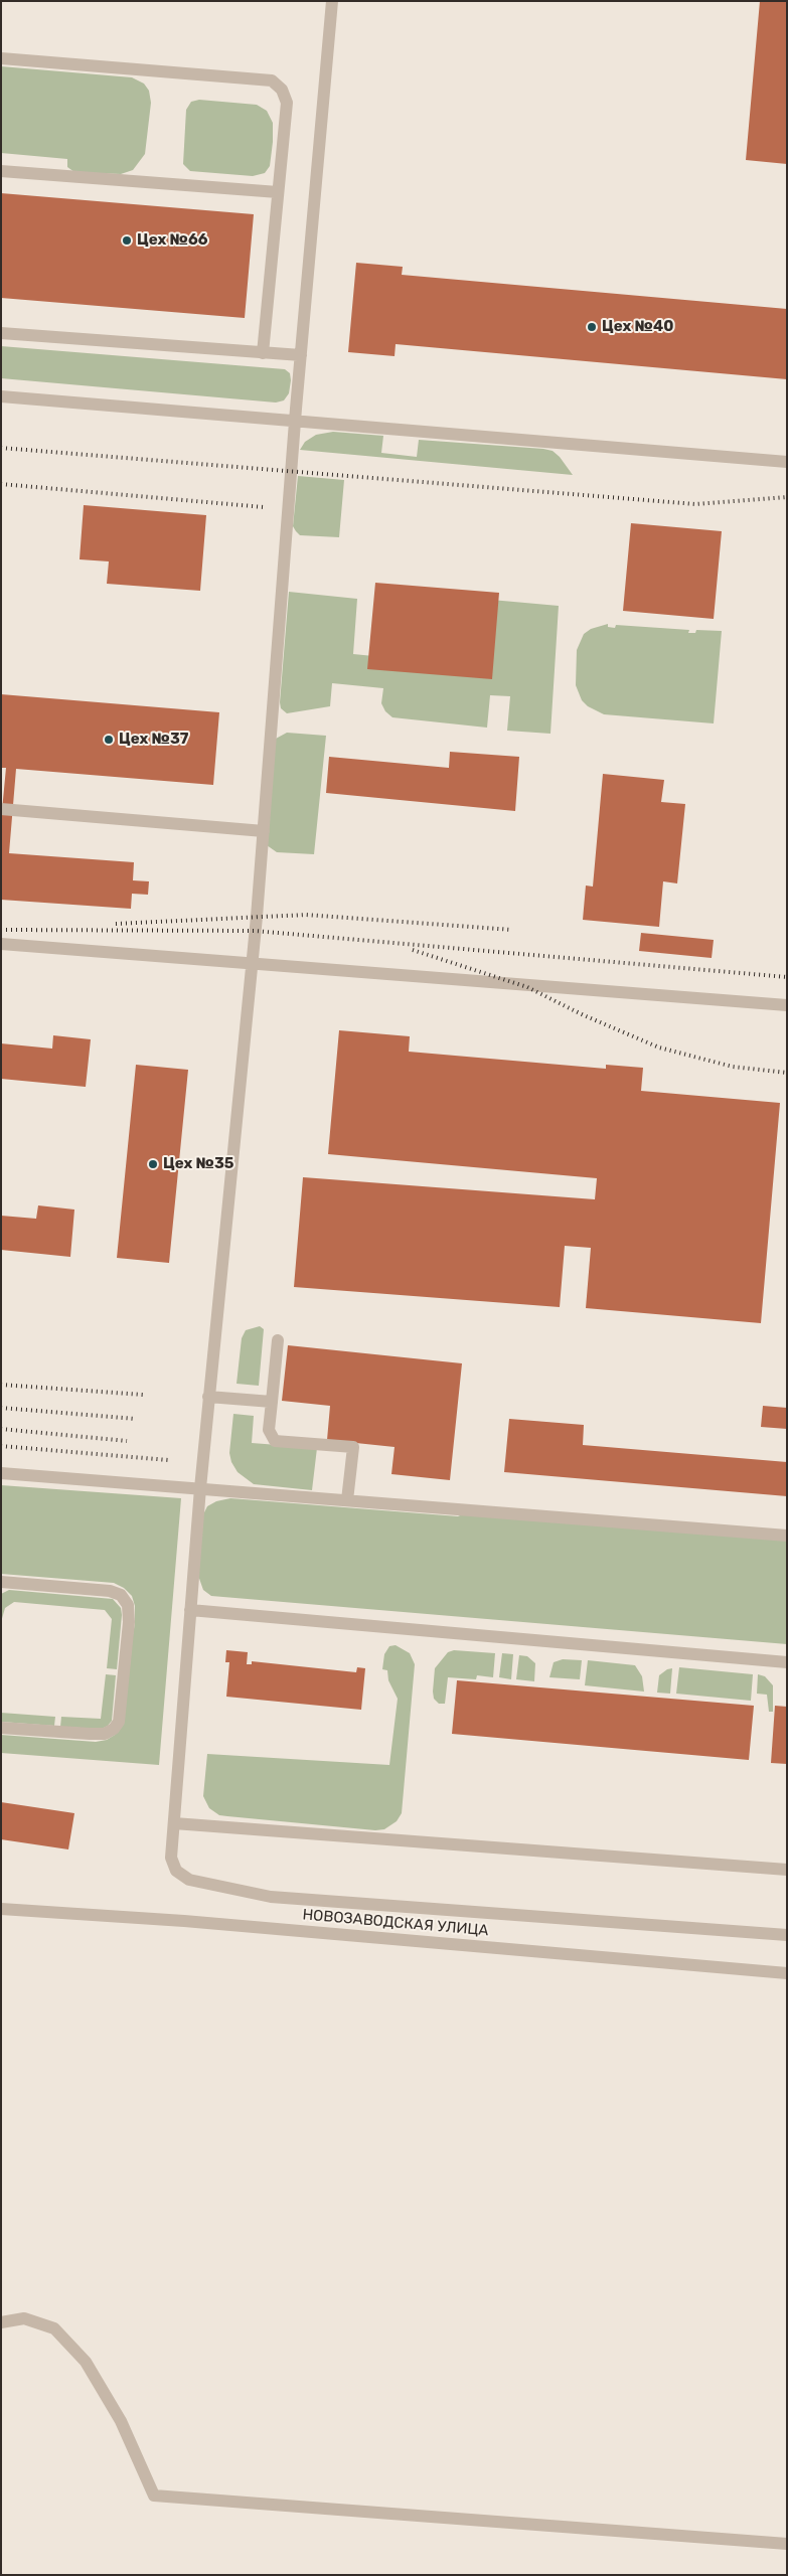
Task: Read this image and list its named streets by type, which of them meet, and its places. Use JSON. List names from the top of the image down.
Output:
{
  "streets": {
    "street": ["НОВОЗАВОДСКАЯ УЛИЦА"]
  },
  "places": [
    "Цех №66",
    "Цех №40",
    "Цех №37",
    "Цех №35"
  ]
}
